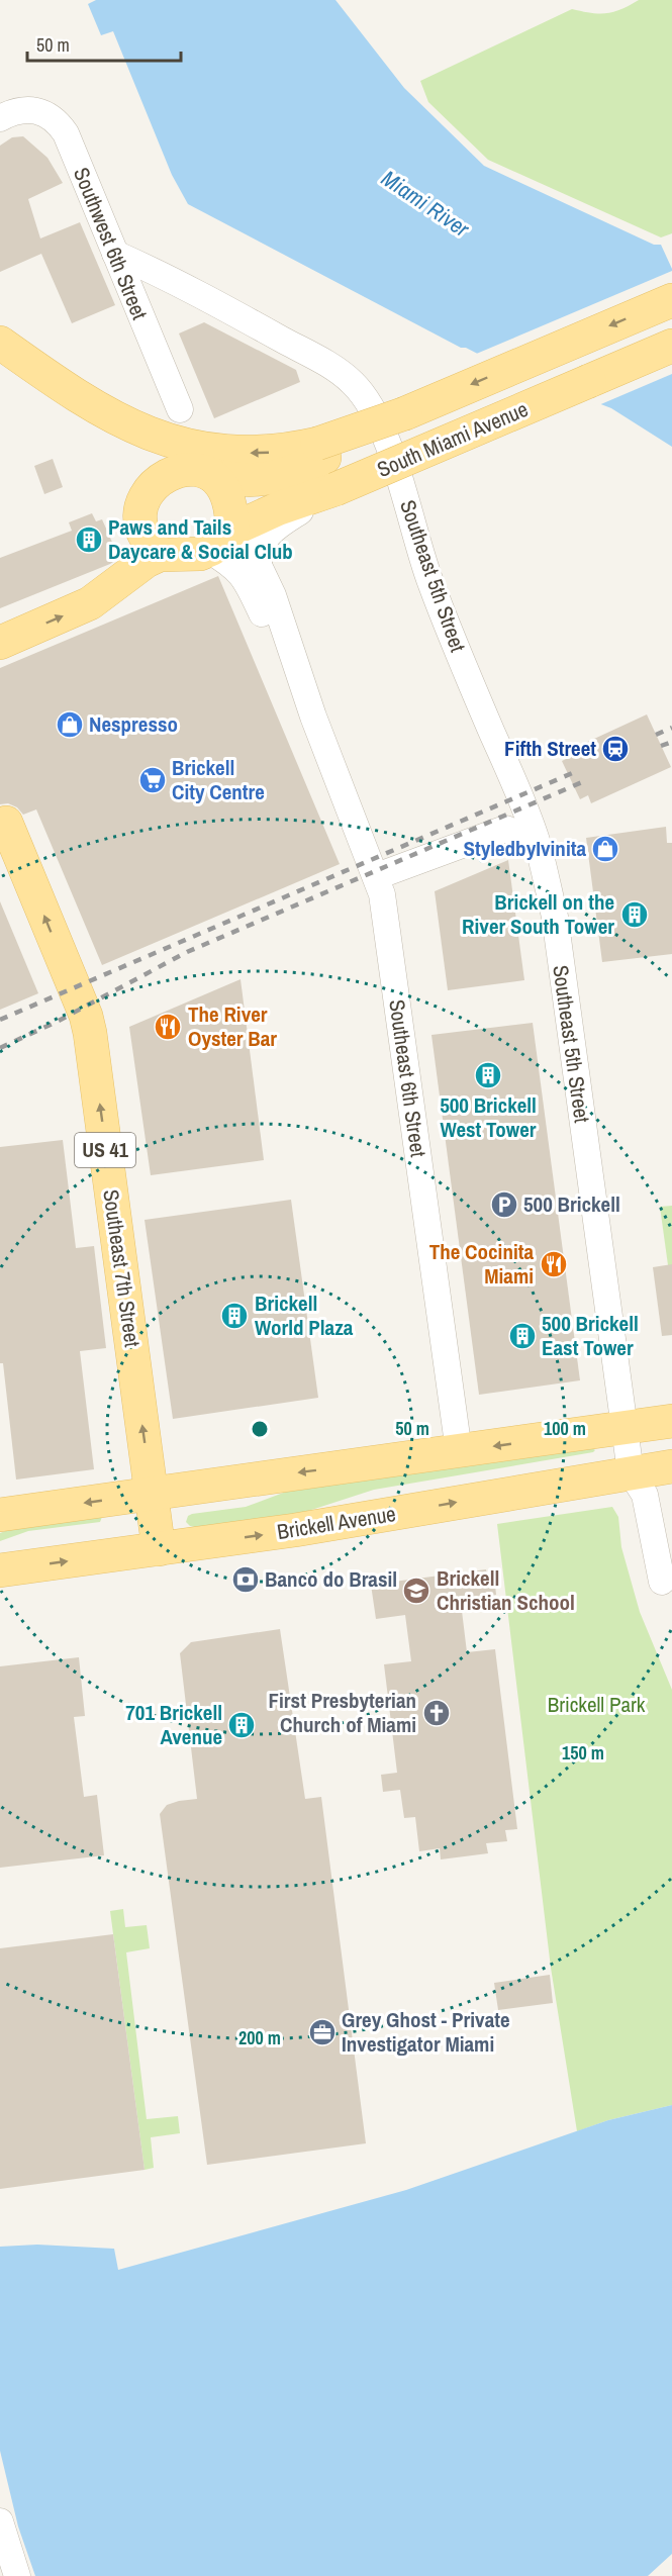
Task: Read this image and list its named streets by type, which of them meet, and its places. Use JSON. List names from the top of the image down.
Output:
{
  "streets": {
    "main road": [
      "South Miami Avenue",
      "US 41",
      "Southeast 7th Street",
      "Brickell Avenue"
    ],
    "street": ["Southwest 6th Street", "Southeast 5th Street", "Southeast 6th Street"]
  },
  "crossings": [
    ["Southwest 6th Street", "Southeast 5th Street"],
    ["South Miami Avenue", "Southeast 6th Street"],
    ["Southeast 5th Street", "Brickell Avenue"],
    ["Southeast 7th Street", "Brickell Avenue"]
  ],
  "one_way": ["Southeast 7th Street"],
  "water": ["Miami River"],
  "parks": ["Brickell Park"],
  "places": {
    "building": [
      "Paws and Tails Daycare & Social Club",
      "Brickell on the River South Tower",
      "500 Brickell West Tower",
      "Brickell World Plaza",
      "500 Brickell East Tower",
      "701 Brickell Avenue"
    ],
    "shop": ["Nespresso", "StyledbyIvinita"],
    "station": ["Fifth Street"],
    "supermarket": ["Brickell City Centre"],
    "restaurant": ["The River Oyster Bar", "The Cocinita Miami"],
    "parking": ["500 Brickell"],
    "bank": ["Banco do Brasil"],
    "school or university": ["Brickell Christian School"],
    "church": ["First Presbyterian Church of Miami"],
    "office": ["Grey Ghost - Private Investigator Miami"]
  },
  "scale_bar": "50 m",
  "rings": [
    "50 m",
    "100 m",
    "150 m",
    "200 m"
  ]
}
